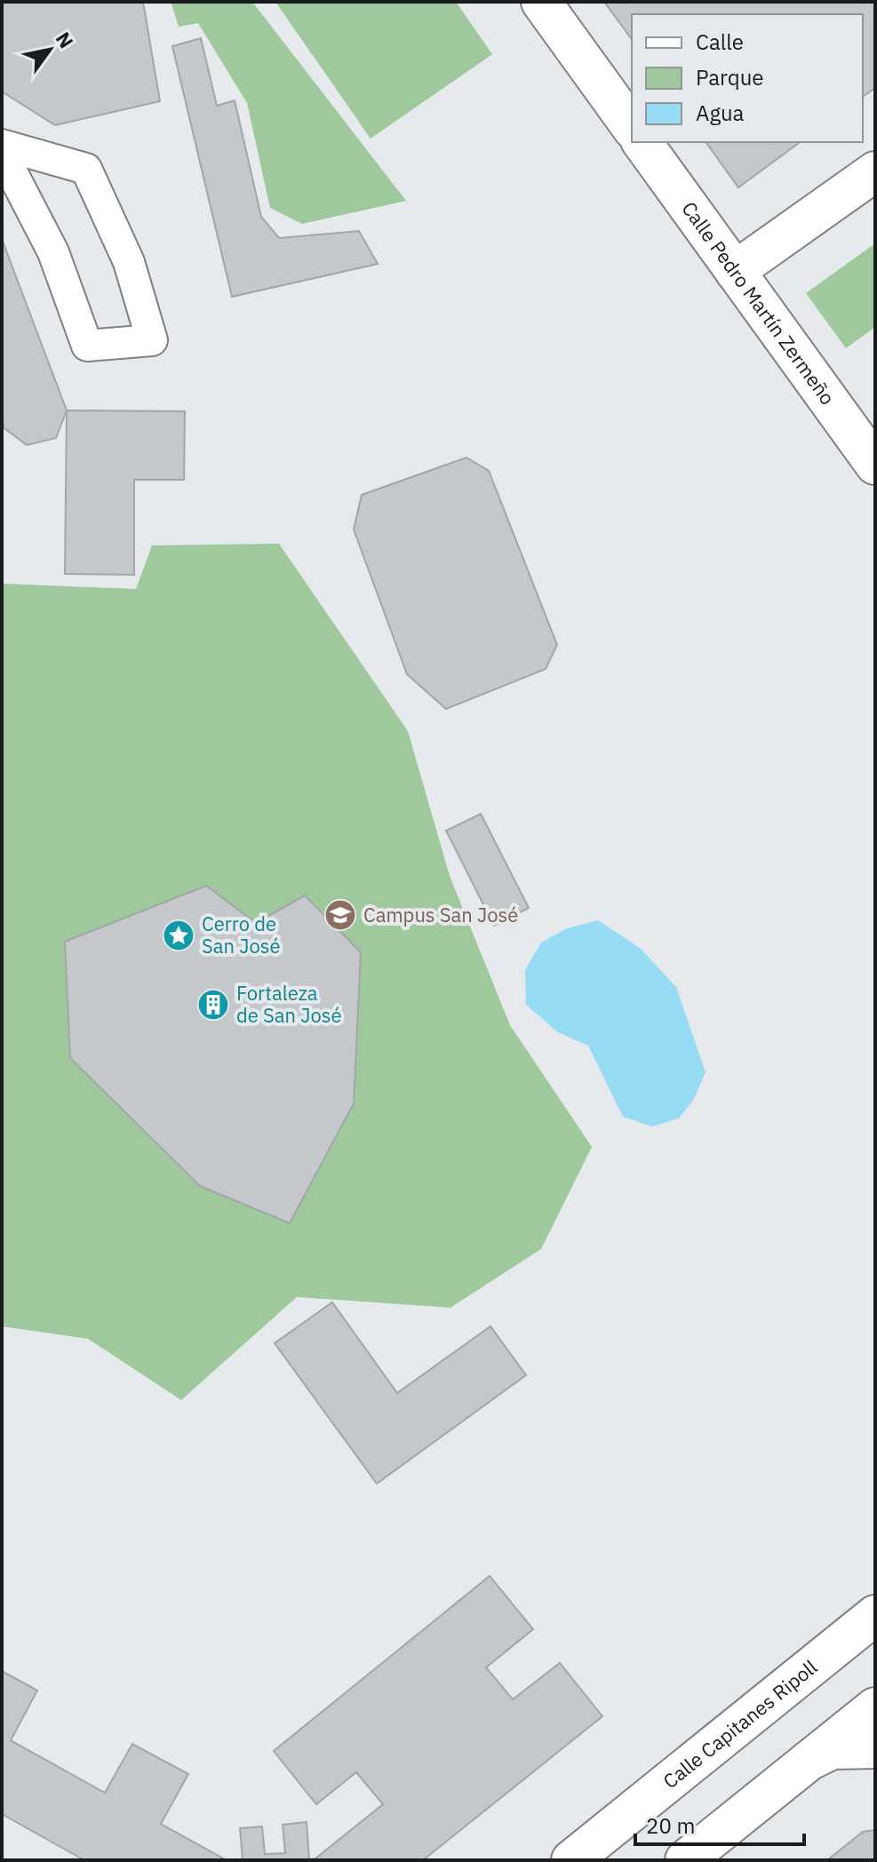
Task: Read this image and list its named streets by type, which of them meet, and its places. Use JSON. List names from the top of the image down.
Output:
{
  "streets": {
    "street": ["Calle Pedro Martín Zermeño", "Calle Capitanes Ripoll"]
  },
  "places": {
    "school or university": ["Campus San José"],
    "place": ["Cerro de San José"],
    "building": ["Fortaleza de San José"]
  },
  "legend": ["Calle", "Parque", "Agua"],
  "scale_bar": "20 m",
  "north": "top right"
}
